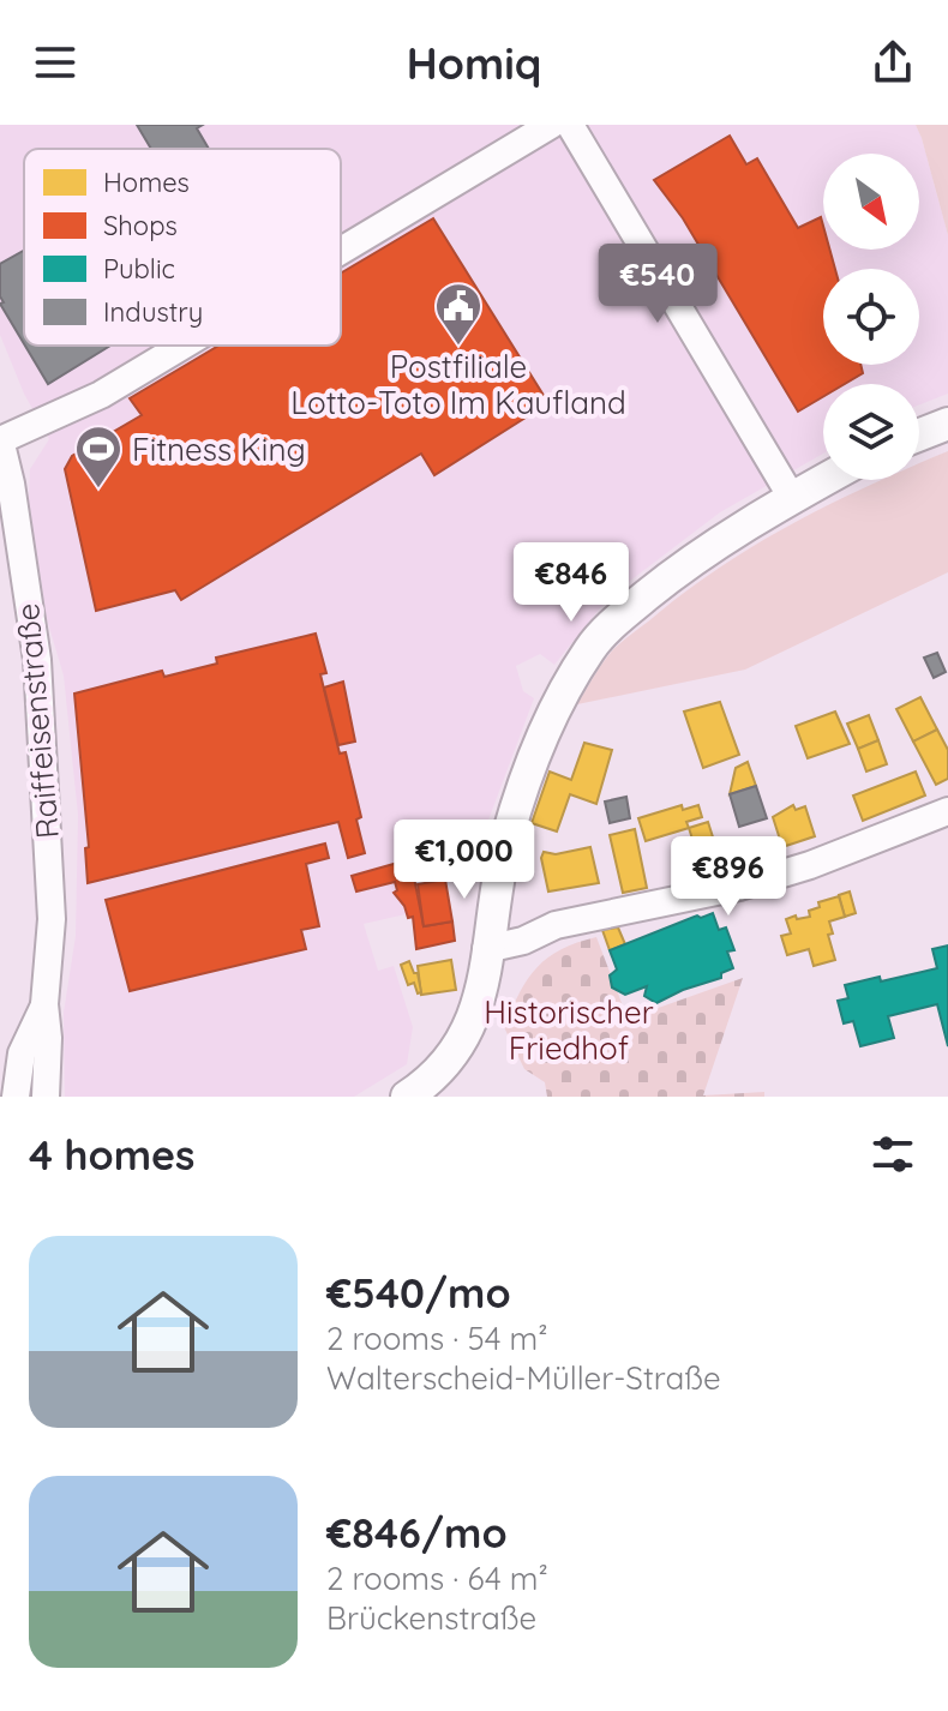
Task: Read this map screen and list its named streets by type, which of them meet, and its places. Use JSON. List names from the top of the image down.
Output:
{
  "streets": {
    "street": ["Raiffeisenstraße"]
  },
  "parks": ["Historischer Friedhof"],
  "places": {
    "public building": ["Postfiliale Lotto-Toto Im Kaufland"],
    "sports": ["Fitness King"]
  },
  "legend": [
    "Homes",
    "Shops",
    "Public",
    "Industry"
  ],
  "north": "bottom right",
  "page": {
    "header": "Homiq",
    "price": [
      "€540",
      "€846",
      "€1,000",
      "€896"
    ],
    "heading": "4 homes",
    "list": [
      {
        "name": "€540/mo",
        "note": "2 rooms · 54 m² · Walterscheid-Müller-Straße"
      },
      {
        "name": "€846/mo",
        "note": "2 rooms · 64 m² · Brückenstraße"
      }
    ]
  }
}
